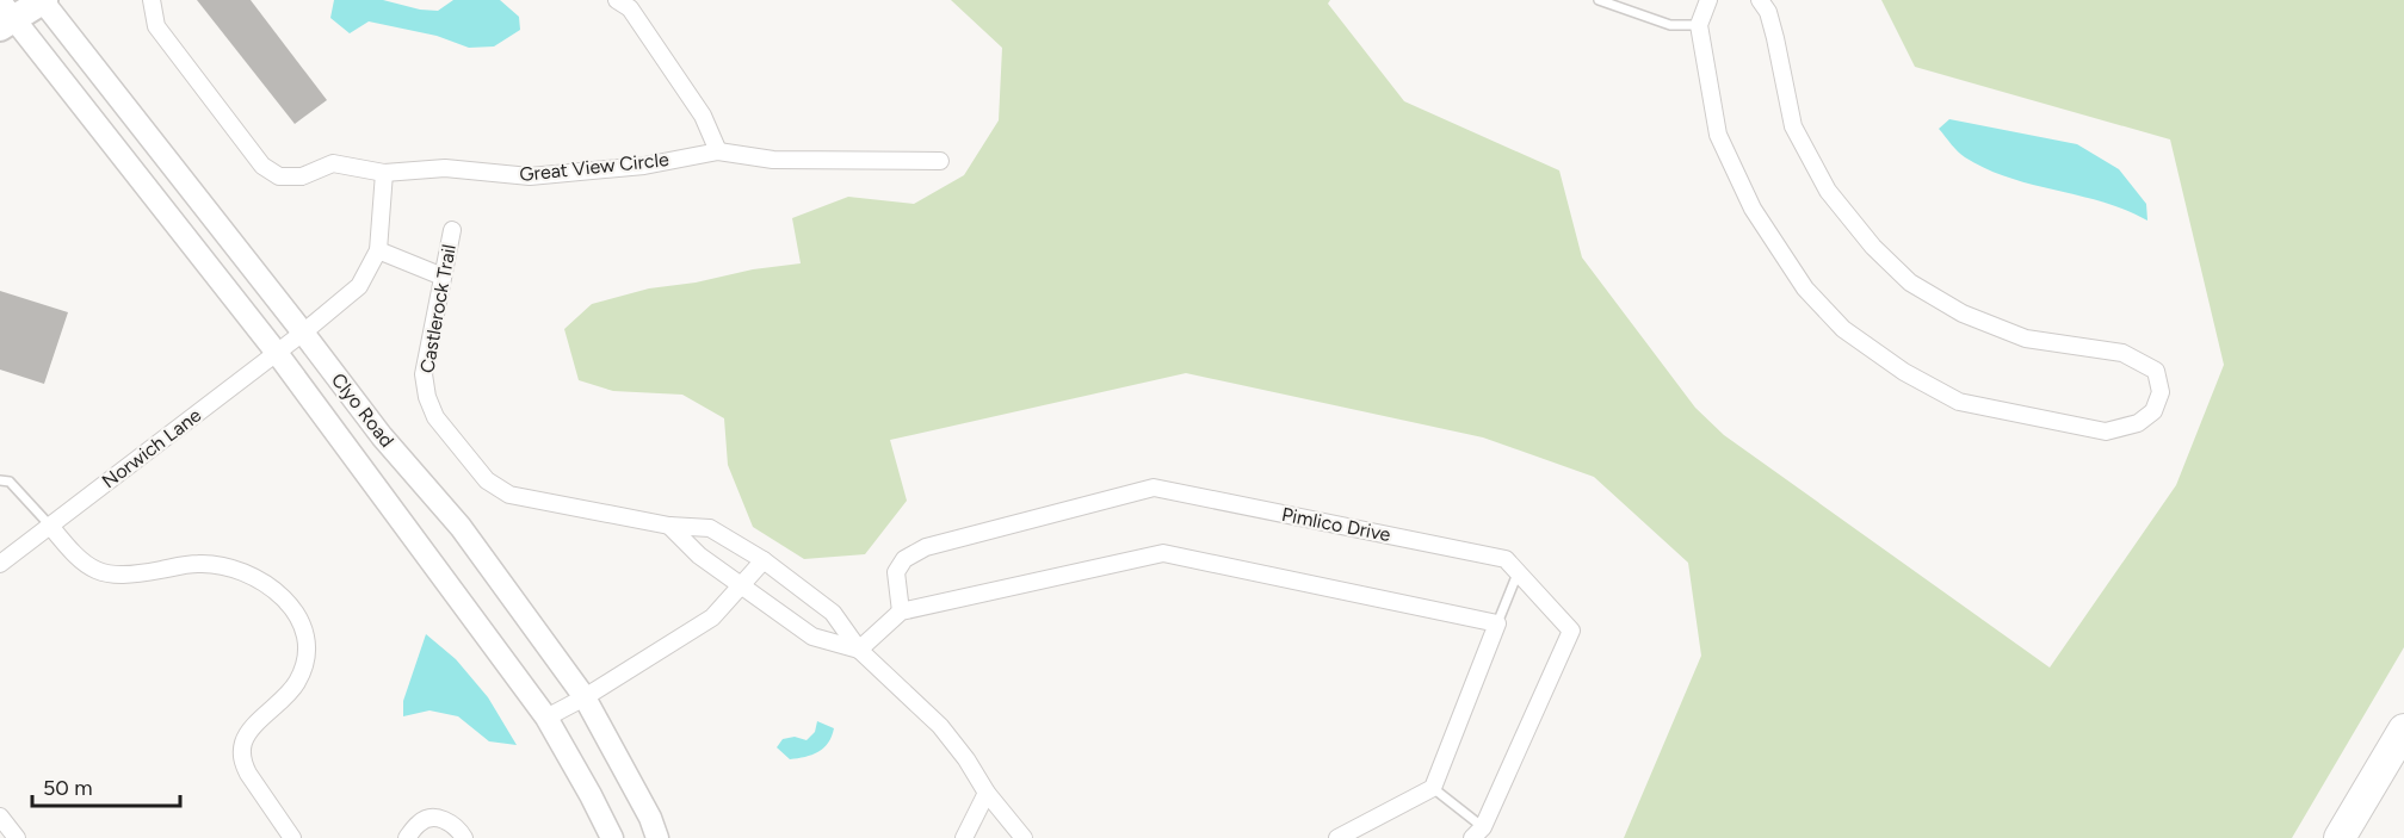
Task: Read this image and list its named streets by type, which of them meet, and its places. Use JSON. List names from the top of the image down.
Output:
{
  "streets": {
    "street": [
      "Great View Circle",
      "Castlerock Trail",
      "Clyo Road",
      "Norwich Lane",
      "Pimlico Drive"
    ]
  },
  "crossings": [
    ["Clyo Road", "Norwich Lane"]
  ],
  "scale_bar": "50 m"
}
